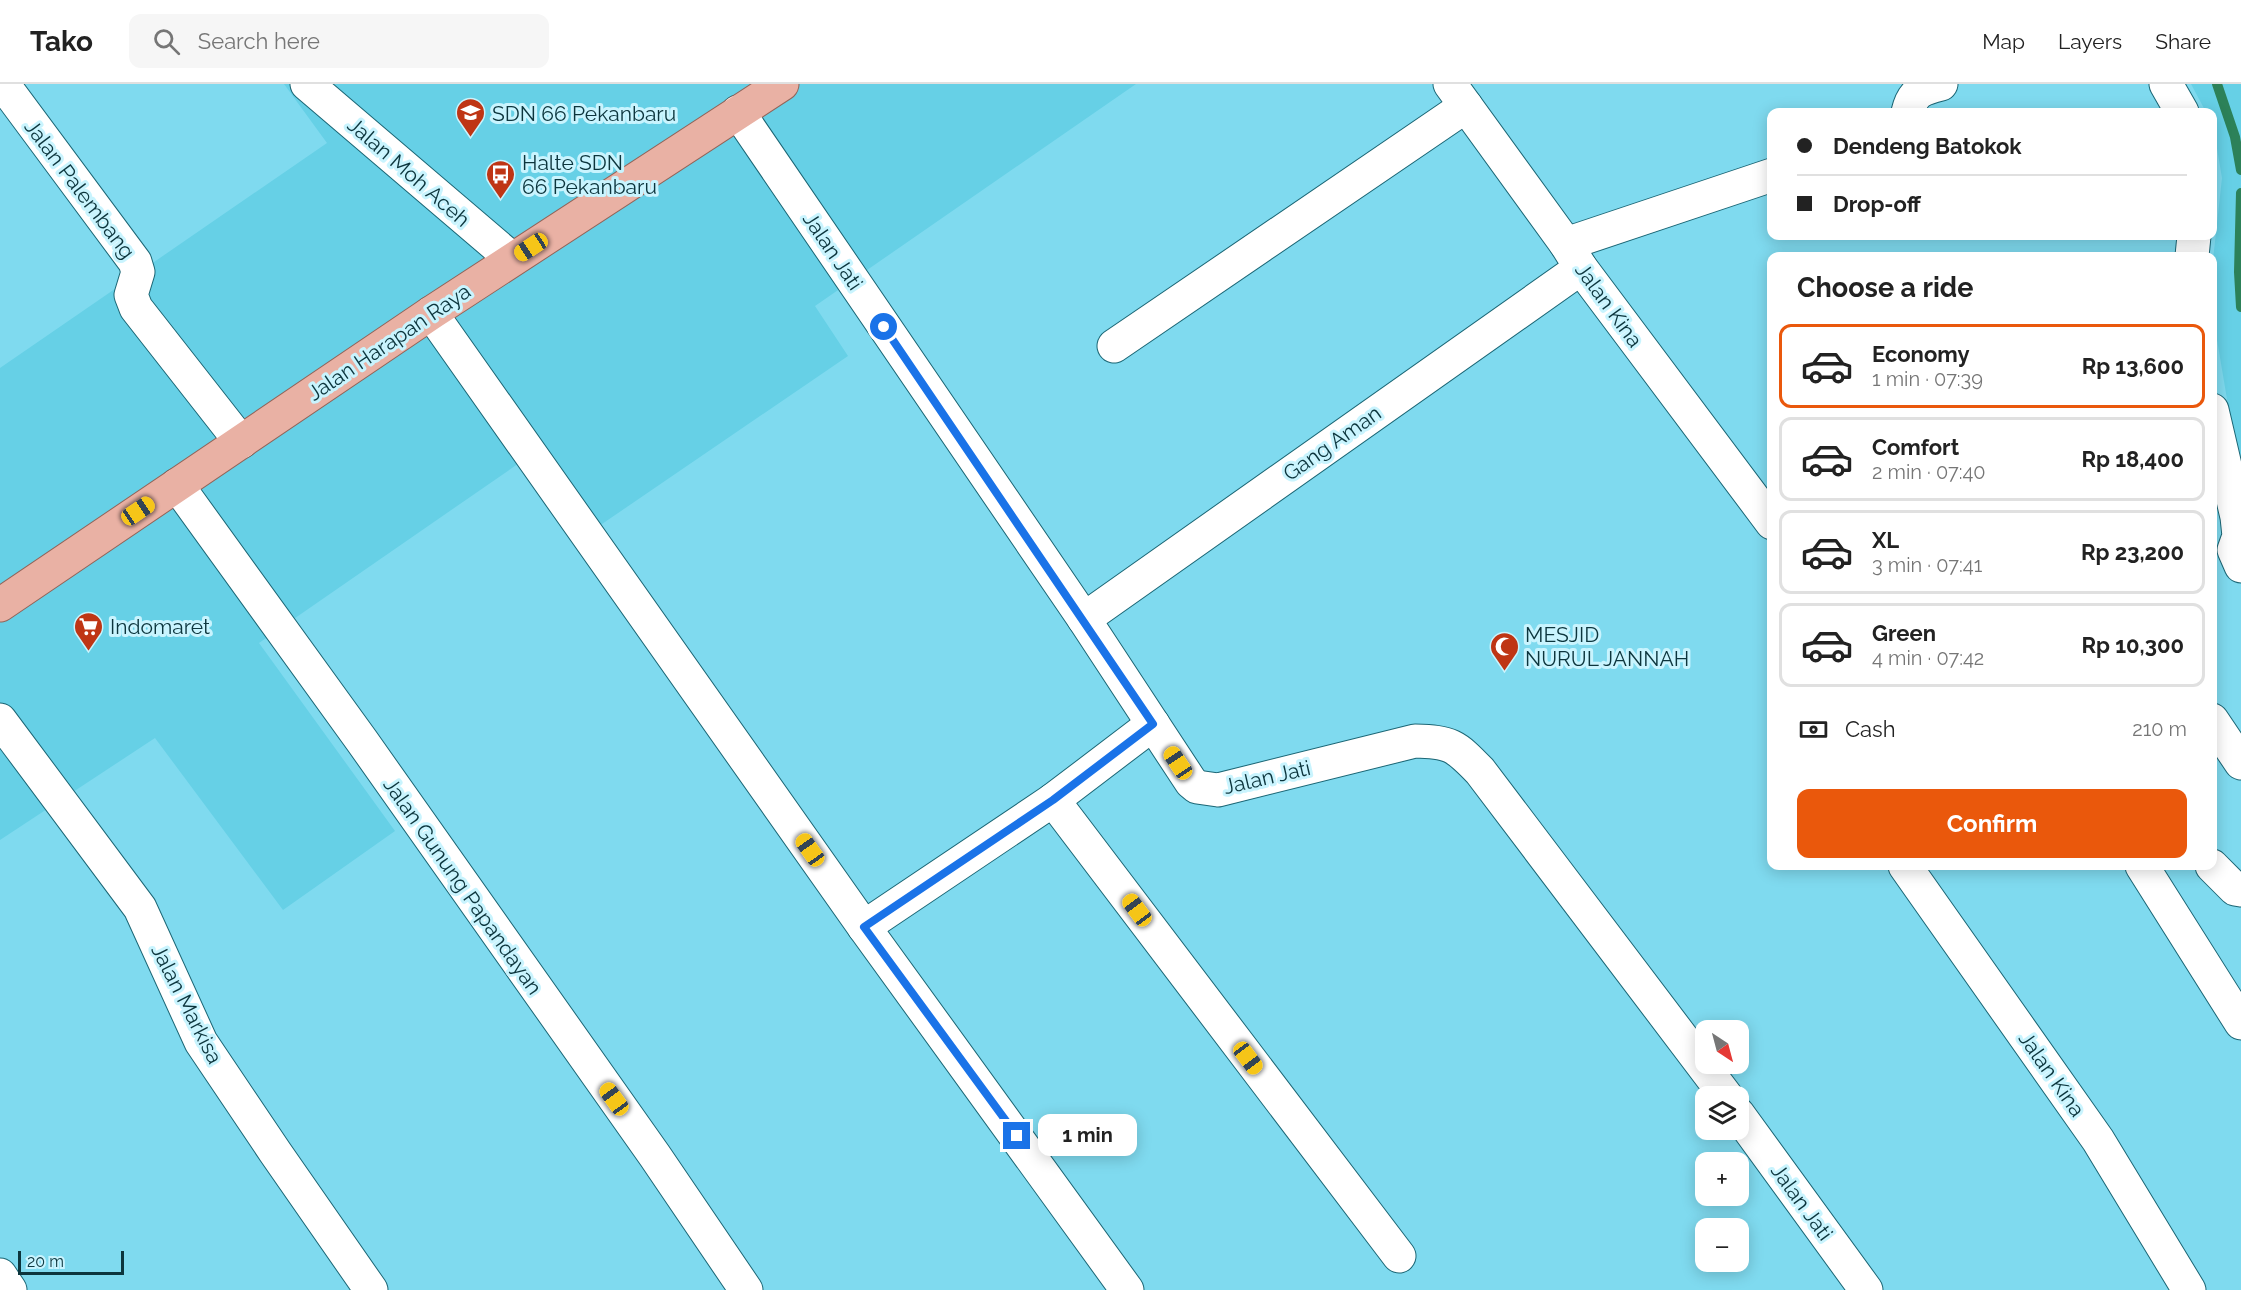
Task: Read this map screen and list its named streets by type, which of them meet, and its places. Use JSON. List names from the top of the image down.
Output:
{
  "streets": {
    "main road": ["Jalan Harapan Raya"],
    "street": [
      "Jalan Moh Aceh",
      "Jalan Palembang",
      "Jalan Jati",
      "Jalan Kina",
      "Gang Aman",
      "Jalan Gunung Papandayan",
      "Jalan Markisa"
    ]
  },
  "crossings": [
    ["Jalan Moh Aceh", "Jalan Harapan Raya"],
    ["Jalan Palembang", "Jalan Harapan Raya"],
    ["Jalan Jati", "Jalan Harapan Raya"],
    ["Jalan Jati", "Gang Aman"],
    ["Jalan Kina", "Gang Aman"],
    ["Jalan Harapan Raya", "Jalan Gunung Papandayan"]
  ],
  "places": {
    "school or university": ["SDN 66 Pekanbaru"],
    "bus stop": ["Halte SDN 66 Pekanbaru"],
    "supermarket": ["Indomaret"],
    "mosque": ["MESJID NURUL JANNAH"]
  },
  "scale_bar": "20 m",
  "north": "bottom right",
  "page": {
    "header": "Tako",
    "search": "Search here",
    "nav": ["Map", "Layers", "Share"],
    "banner": ["Dendeng Batokok", "Drop-off"],
    "heading": "Choose a ride",
    "list": [
      {
        "name": "Economy",
        "note": "1 min · 07:39",
        "value": "Rp 13,600"
      },
      {
        "name": "Comfort",
        "note": "2 min · 07:40",
        "value": "Rp 18,400"
      },
      {
        "name": "XL",
        "note": "3 min · 07:41",
        "value": "Rp 23,200"
      },
      {
        "name": "Green",
        "note": "4 min · 07:42",
        "value": "Rp 10,300"
      }
    ],
    "pay": ["Cash", "210 m"],
    "buttons": "Confirm",
    "map_buttons": ["+", "−"],
    "bubble": "1 min",
    "scale": "20 m"
  }
}
